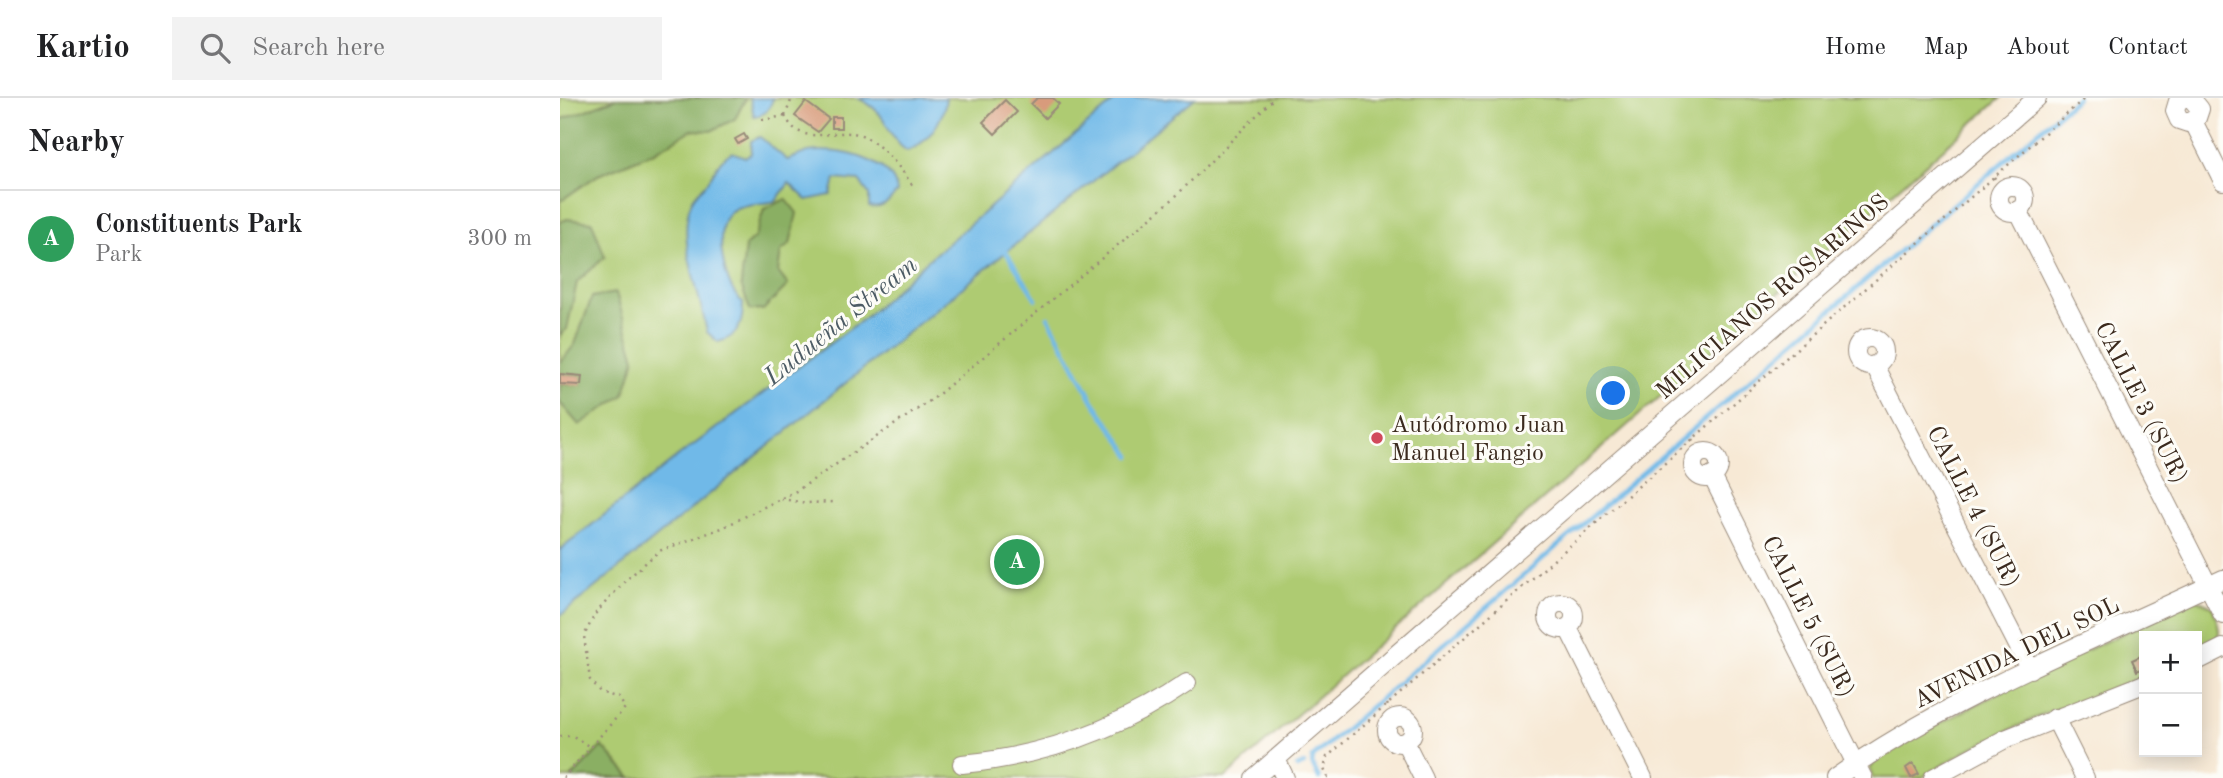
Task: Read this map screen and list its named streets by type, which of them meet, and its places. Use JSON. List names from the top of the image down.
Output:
{
  "streets": {
    "street": [
      "MILICIANOS ROSARINOS",
      "CALLE 3 (SUR)",
      "CALLE 4 (SUR)",
      "CALLE 5 (SUR)",
      "AVENIDA DEL SOL"
    ]
  },
  "crossings": [
    ["CALLE 3 (SUR)", "AVENIDA DEL SOL"],
    ["CALLE 4 (SUR)", "AVENIDA DEL SOL"],
    ["CALLE 5 (SUR)", "AVENIDA DEL SOL"]
  ],
  "water": ["Ludueña Stream"],
  "places": ["Autódromo Juan Manuel Fangio"],
  "page": {
    "header": "Kartio",
    "search": "Search here",
    "nav": [
      "Home",
      "Map",
      "About",
      "Contact"
    ],
    "heading": "Nearby",
    "list": [
      {
        "mark": "A",
        "name": "Constituents Park",
        "note": "Park",
        "value": "300 m"
      }
    ],
    "pins": "A",
    "map_buttons": ["+", "−"]
  }
}
